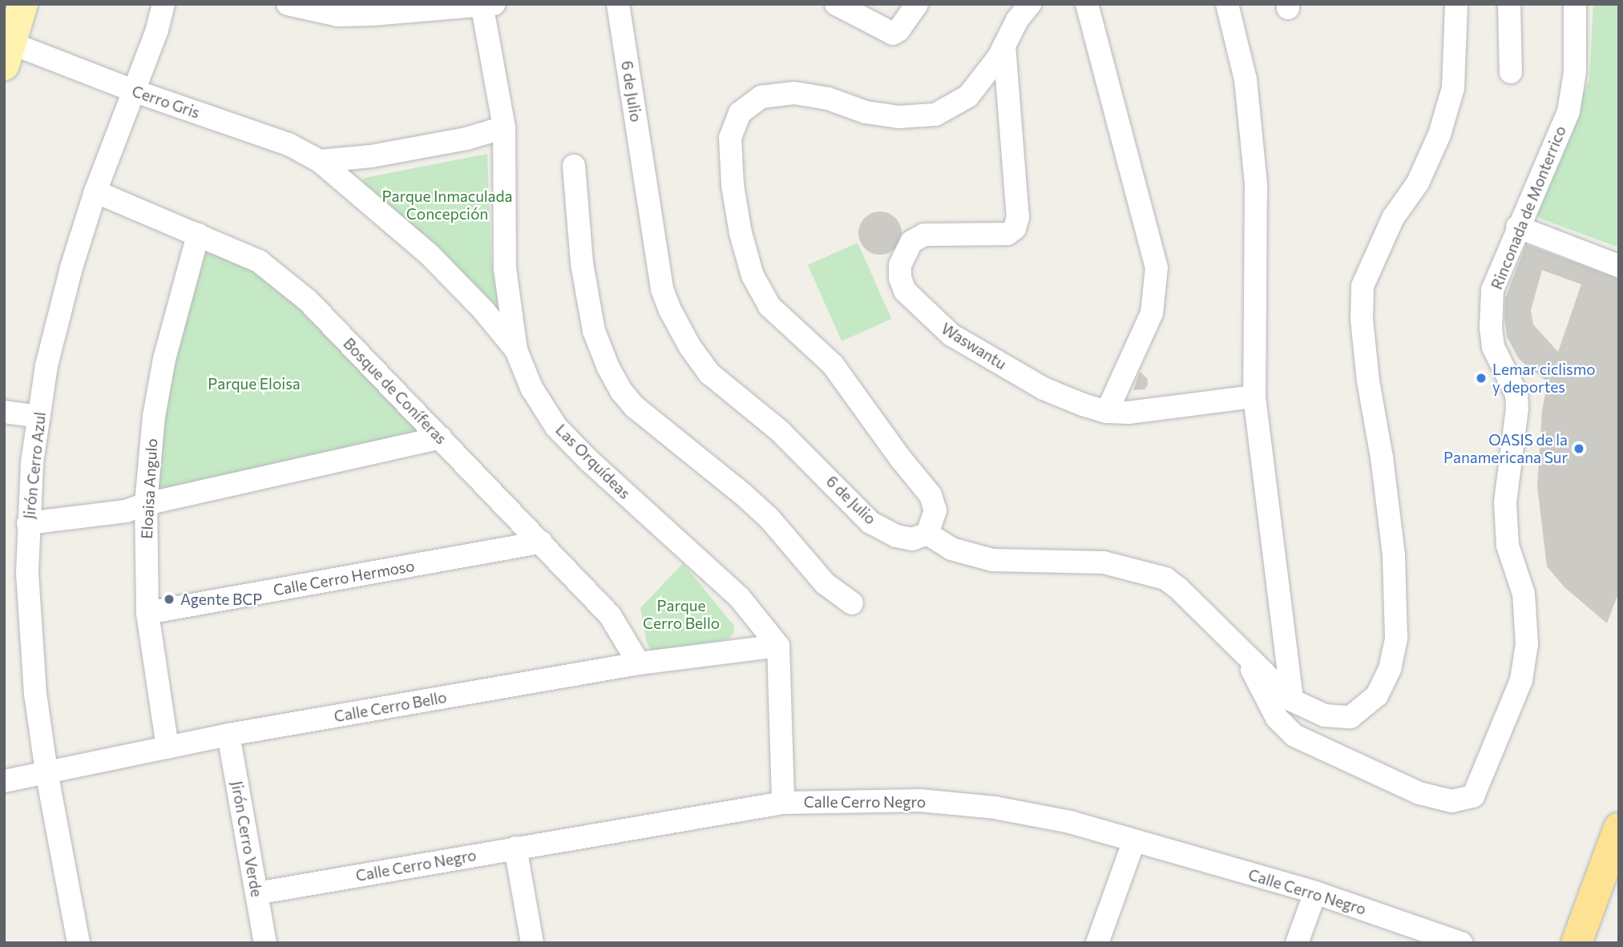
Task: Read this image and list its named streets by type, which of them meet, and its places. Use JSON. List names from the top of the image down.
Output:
{
  "streets": {
    "street": [
      "6 de Julio",
      "Cerro Gris",
      "Rinconada de Monterrico",
      "Waswantu",
      "Bosque de Coníferas",
      "Las Orquídeas",
      "Jirón Cerro Azul",
      "Eloaisa Angulo",
      "Calle Cerro Hermoso",
      "Calle Cerro Bello",
      "Calle Cerro Negro",
      "Jirón Cerro Verde"
    ]
  },
  "crossings": [
    ["Cerro Gris", "Las Orquídeas"],
    ["Cerro Gris", "Jirón Cerro Azul"],
    ["Bosque de Coníferas", "Jirón Cerro Azul"],
    ["Bosque de Coníferas", "Eloaisa Angulo"],
    ["Bosque de Coníferas", "Calle Cerro Hermoso"],
    ["Bosque de Coníferas", "Calle Cerro Bello"],
    ["Las Orquídeas", "Calle Cerro Bello"],
    ["Jirón Cerro Azul", "Calle Cerro Bello"],
    ["Eloaisa Angulo", "Calle Cerro Hermoso"],
    ["Eloaisa Angulo", "Calle Cerro Bello"],
    ["Calle Cerro Bello", "Jirón Cerro Verde"],
    ["Calle Cerro Negro", "Jirón Cerro Verde"]
  ],
  "parks": ["Parque Inmaculada Concepción", "Parque Eloisa", "Parque Cerro Bello"],
  "places": ["Lemar ciclismo y deportes", "OASIS de la Panamericana Sur", "Agente BCP"]
}
